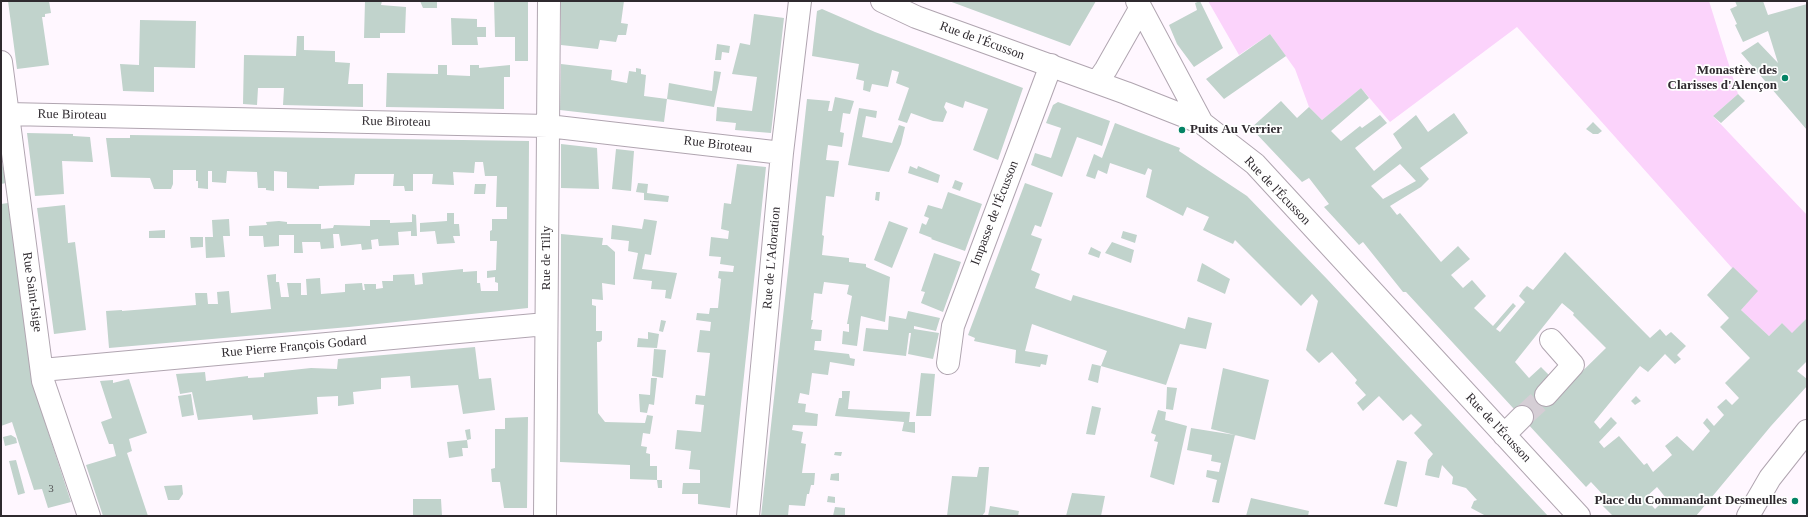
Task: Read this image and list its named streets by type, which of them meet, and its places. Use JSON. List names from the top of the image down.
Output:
{
  "streets": {
    "street": [
      "Rue de l'Écusson",
      "Rue Biroteau",
      "Impasse de l'Écusson",
      "Rue de Tilly",
      "Rue de L'Adoration",
      "Rue Saint-Isige",
      "Rue Pierre François Godard"
    ]
  },
  "crossings": [
    ["Rue de l'Écusson", "Impasse de l'Écusson"],
    ["Rue Biroteau", "Rue de Tilly"],
    ["Rue Biroteau", "Rue de L'Adoration"],
    ["Rue Biroteau", "Rue Saint-Isige"],
    ["Rue de Tilly", "Rue Pierre François Godard"],
    ["Rue Saint-Isige", "Rue Pierre François Godard"]
  ],
  "places": ["Monastère des Clarisses d'Alençon", "Puits Au Verrier", "Place du Commandant Desmeulles"],
  "house_numbers": ["3"]
}
